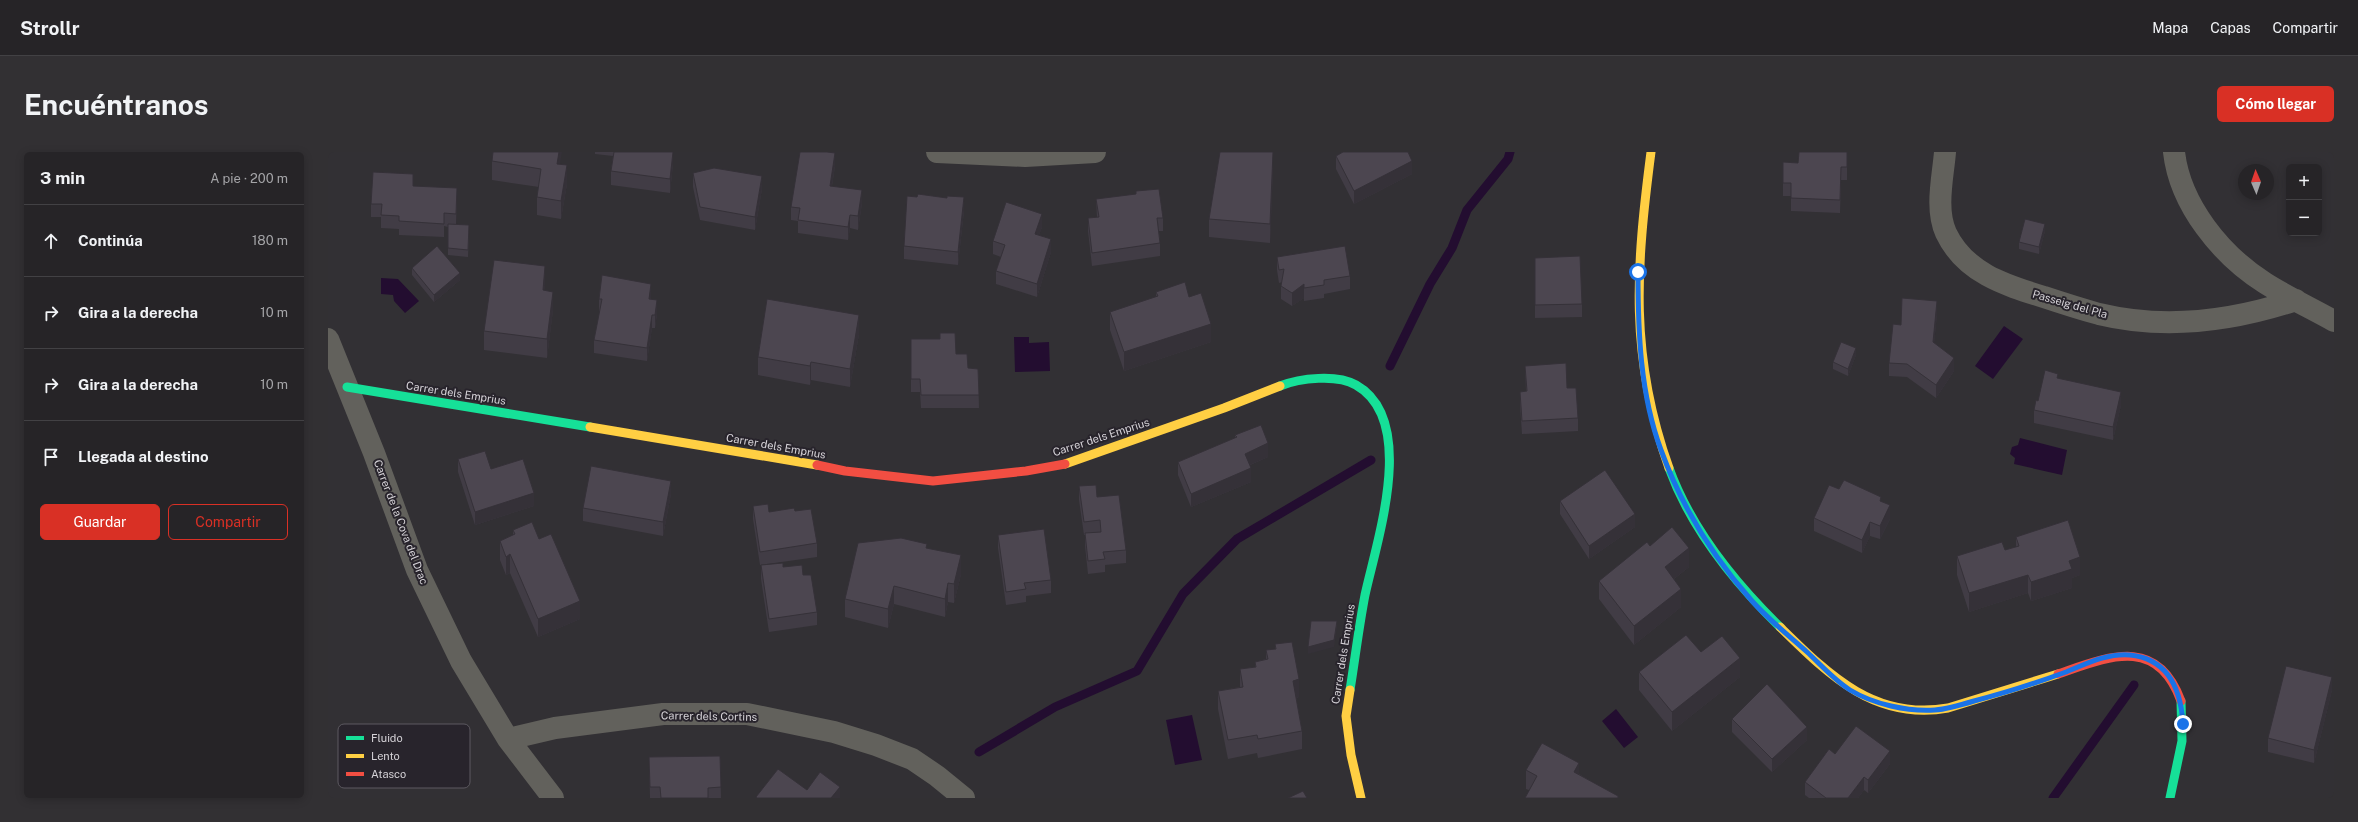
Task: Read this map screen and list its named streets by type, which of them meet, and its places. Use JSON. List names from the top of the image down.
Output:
{
  "streets": {
    "street": [
      "Passeig del Pla",
      "Carrer dels Emprius",
      "Carrer de la Cova del Drac",
      "Carrer dels Cortins"
    ]
  },
  "crossings": [
    ["Carrer dels Emprius", "Carrer de la Cova del Drac"],
    ["Carrer de la Cova del Drac", "Carrer dels Cortins"]
  ],
  "legend": ["Fluido", "Lento", "Atasco"],
  "north": "top",
  "page": {
    "header": "Strollr",
    "nav": ["Mapa", "Capas", "Compartir"],
    "buttons": [
      "Cómo llegar",
      ["Guardar", "Compartir"]
    ],
    "title": "Encuéntranos",
    "heading": ["3 min", "A pie · 200 m"],
    "map_buttons": ["+", "−"],
    "list": [
      ["Continúa", "180 m"],
      ["Gira a la derecha", "10 m"],
      ["Gira a la derecha", "10 m"],
      "Llegada al destino"
    ]
  }
}
